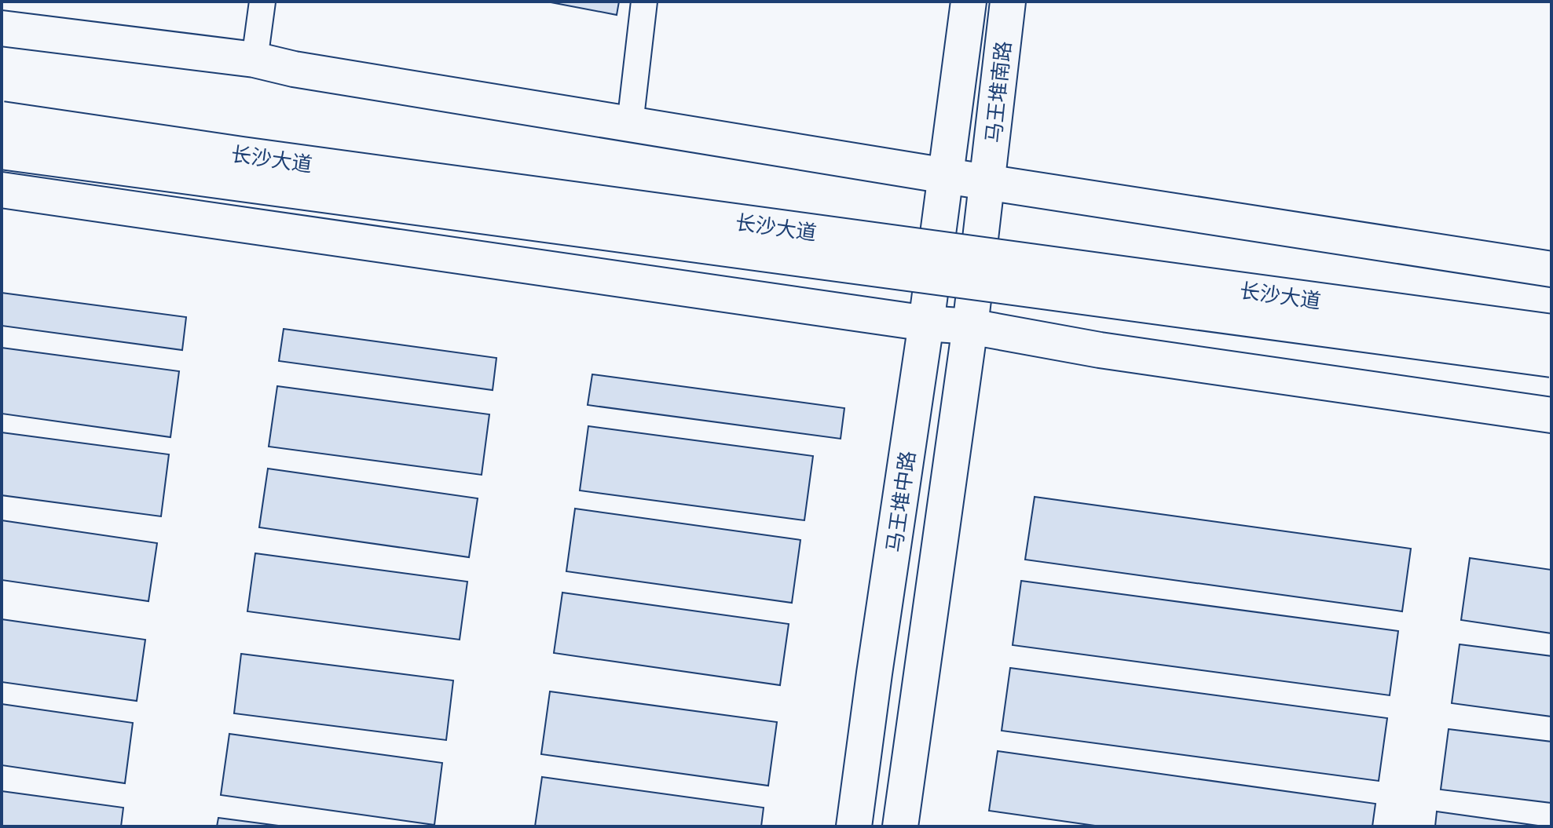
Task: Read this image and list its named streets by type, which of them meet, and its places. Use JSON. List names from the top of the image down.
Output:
{
  "streets": {
    "main road": ["马王堆南路", "长沙大道", "马王堆中路"]
  },
  "crossings": [
    ["马王堆南路", "马王堆中路"]
  ]
}
